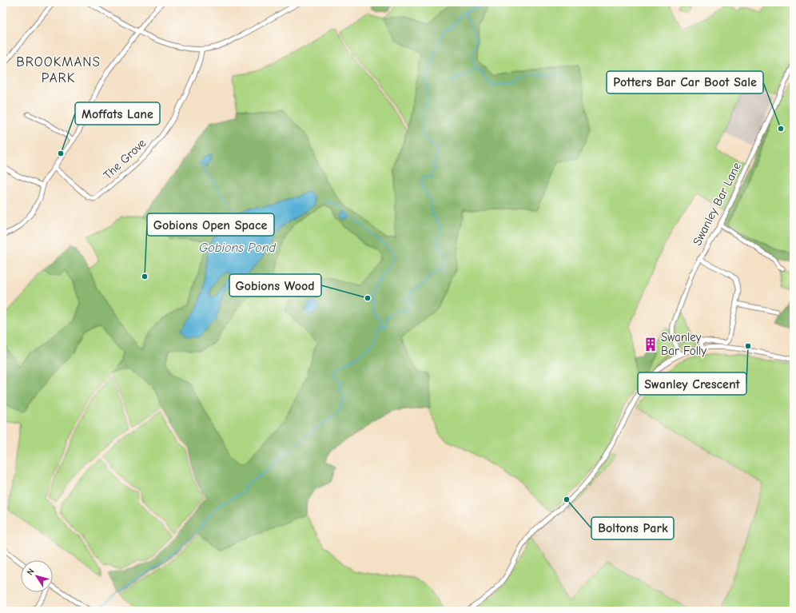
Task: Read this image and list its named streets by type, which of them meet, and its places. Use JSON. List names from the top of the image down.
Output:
{
  "streets": {
    "street": ["The Grove", "Swanley Bar Lane"]
  },
  "districts": ["BROOKMANS PARK"],
  "water": ["Gobions Pond"],
  "places": {
    "other": [
      "Potters Bar Car Boot Sale",
      "Moffats Lane",
      "Gobions Open Space",
      "Gobions Wood",
      "Swanley Crescent",
      "Boltons Park"
    ],
    "building": ["Swanley Bar Folly"]
  },
  "north": "top left"
}
